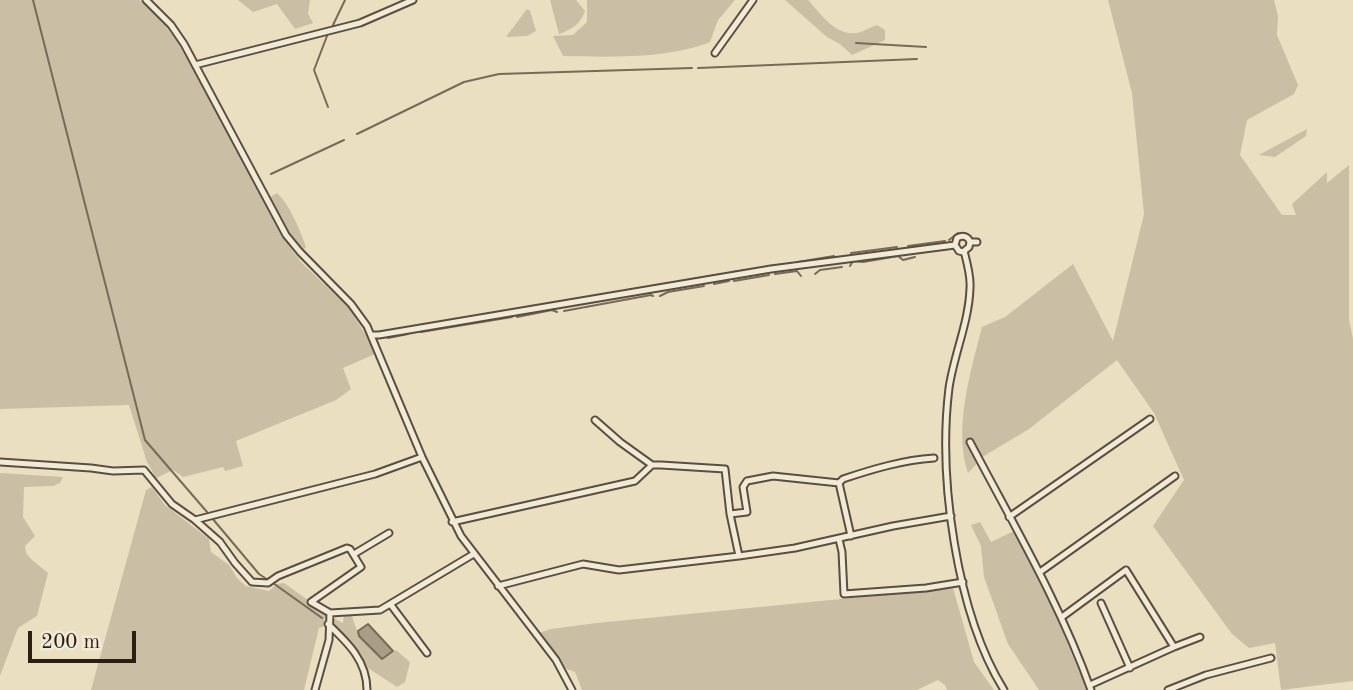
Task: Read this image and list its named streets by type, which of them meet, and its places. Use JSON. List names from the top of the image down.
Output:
{
  "scale_bar": "200 m"
}
